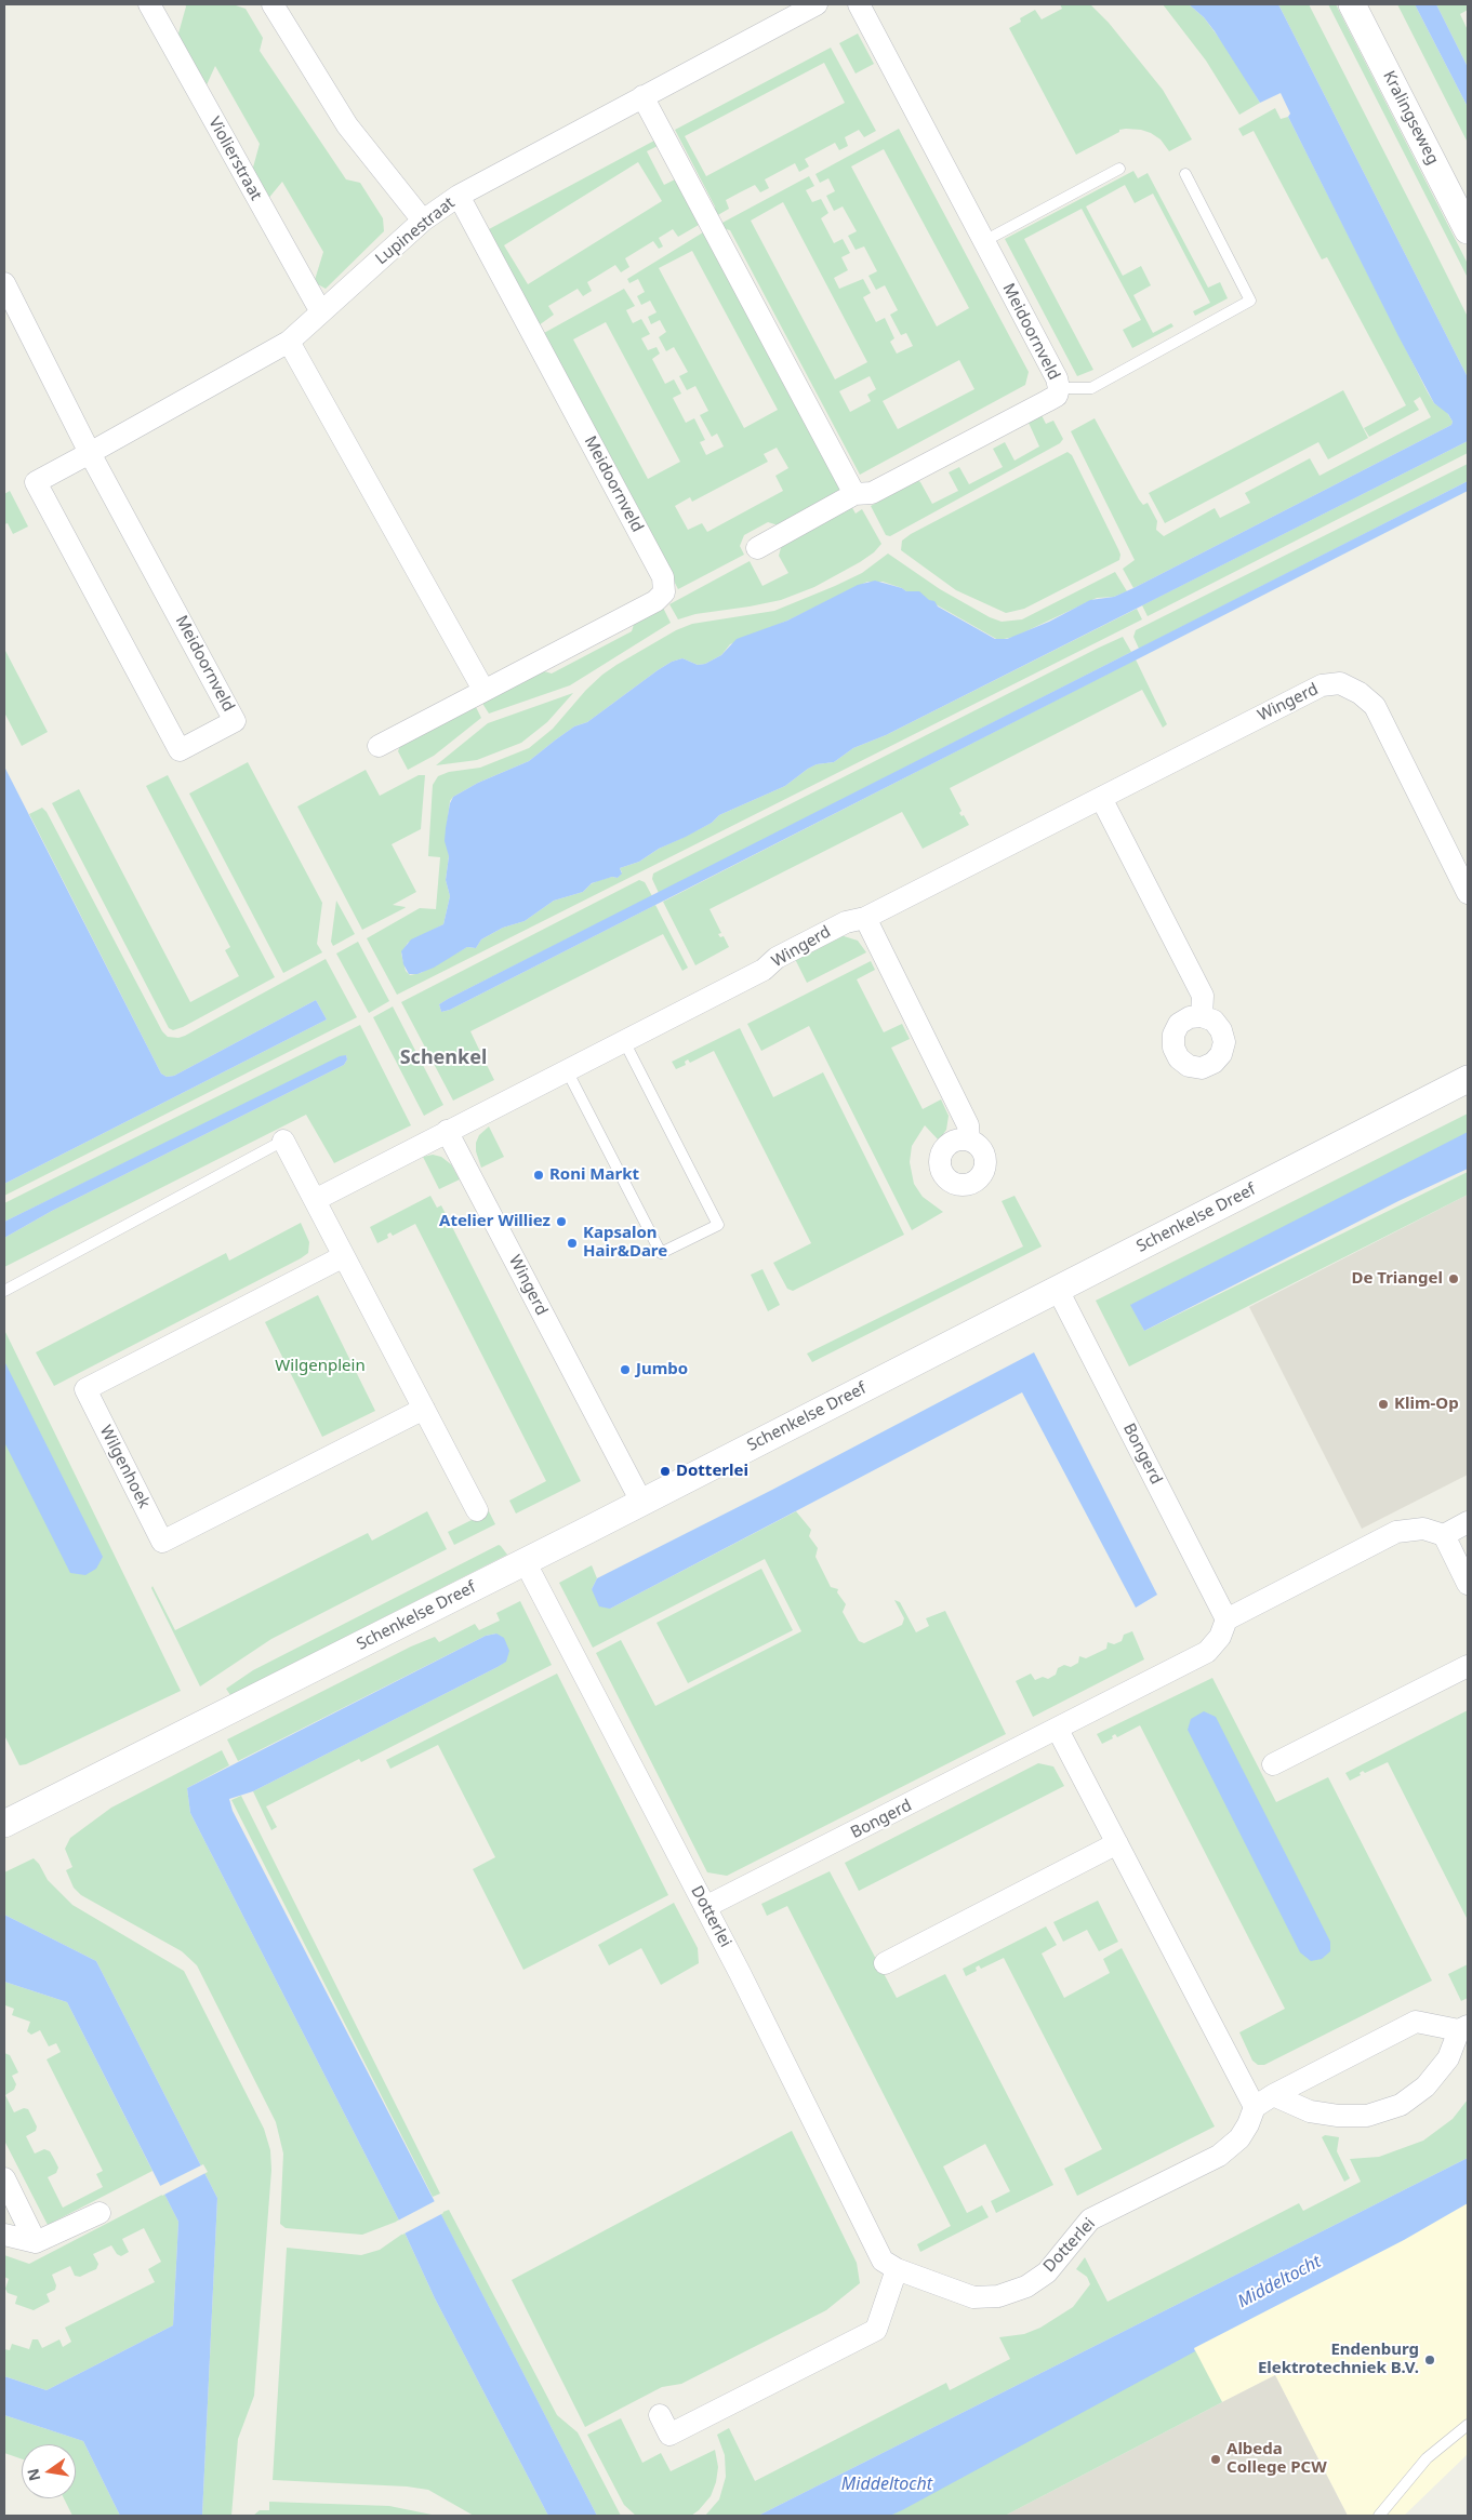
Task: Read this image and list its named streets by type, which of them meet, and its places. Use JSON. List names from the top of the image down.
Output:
{
  "streets": {
    "street": [
      "Kralingseweg",
      "Violierstraat",
      "Lupinestraat",
      "Meidoornveld",
      "Wingerd",
      "Schenkelse Dreef",
      "Bongerd",
      "Wilgenhoek",
      "Dotterlei"
    ]
  },
  "crossings": [
    ["Violierstraat", "Lupinestraat"],
    ["Lupinestraat", "Meidoornveld"],
    ["Wingerd", "Schenkelse Dreef"],
    ["Schenkelse Dreef", "Bongerd"],
    ["Schenkelse Dreef", "Dotterlei"],
    ["Bongerd", "Dotterlei"]
  ],
  "districts": ["Schenkel"],
  "water": ["Middeltocht"],
  "parks": ["Wilgenplein"],
  "places": [
    "Roni Markt",
    "Atelier Williez",
    "Kapsalon Hair&Dare",
    "De Triangel",
    "Jumbo",
    "Klim-Op",
    "Dotterlei",
    "Endenburg Elektrotechniek B.V.",
    "Albeda College PCW"
  ],
  "north": "left"
}
